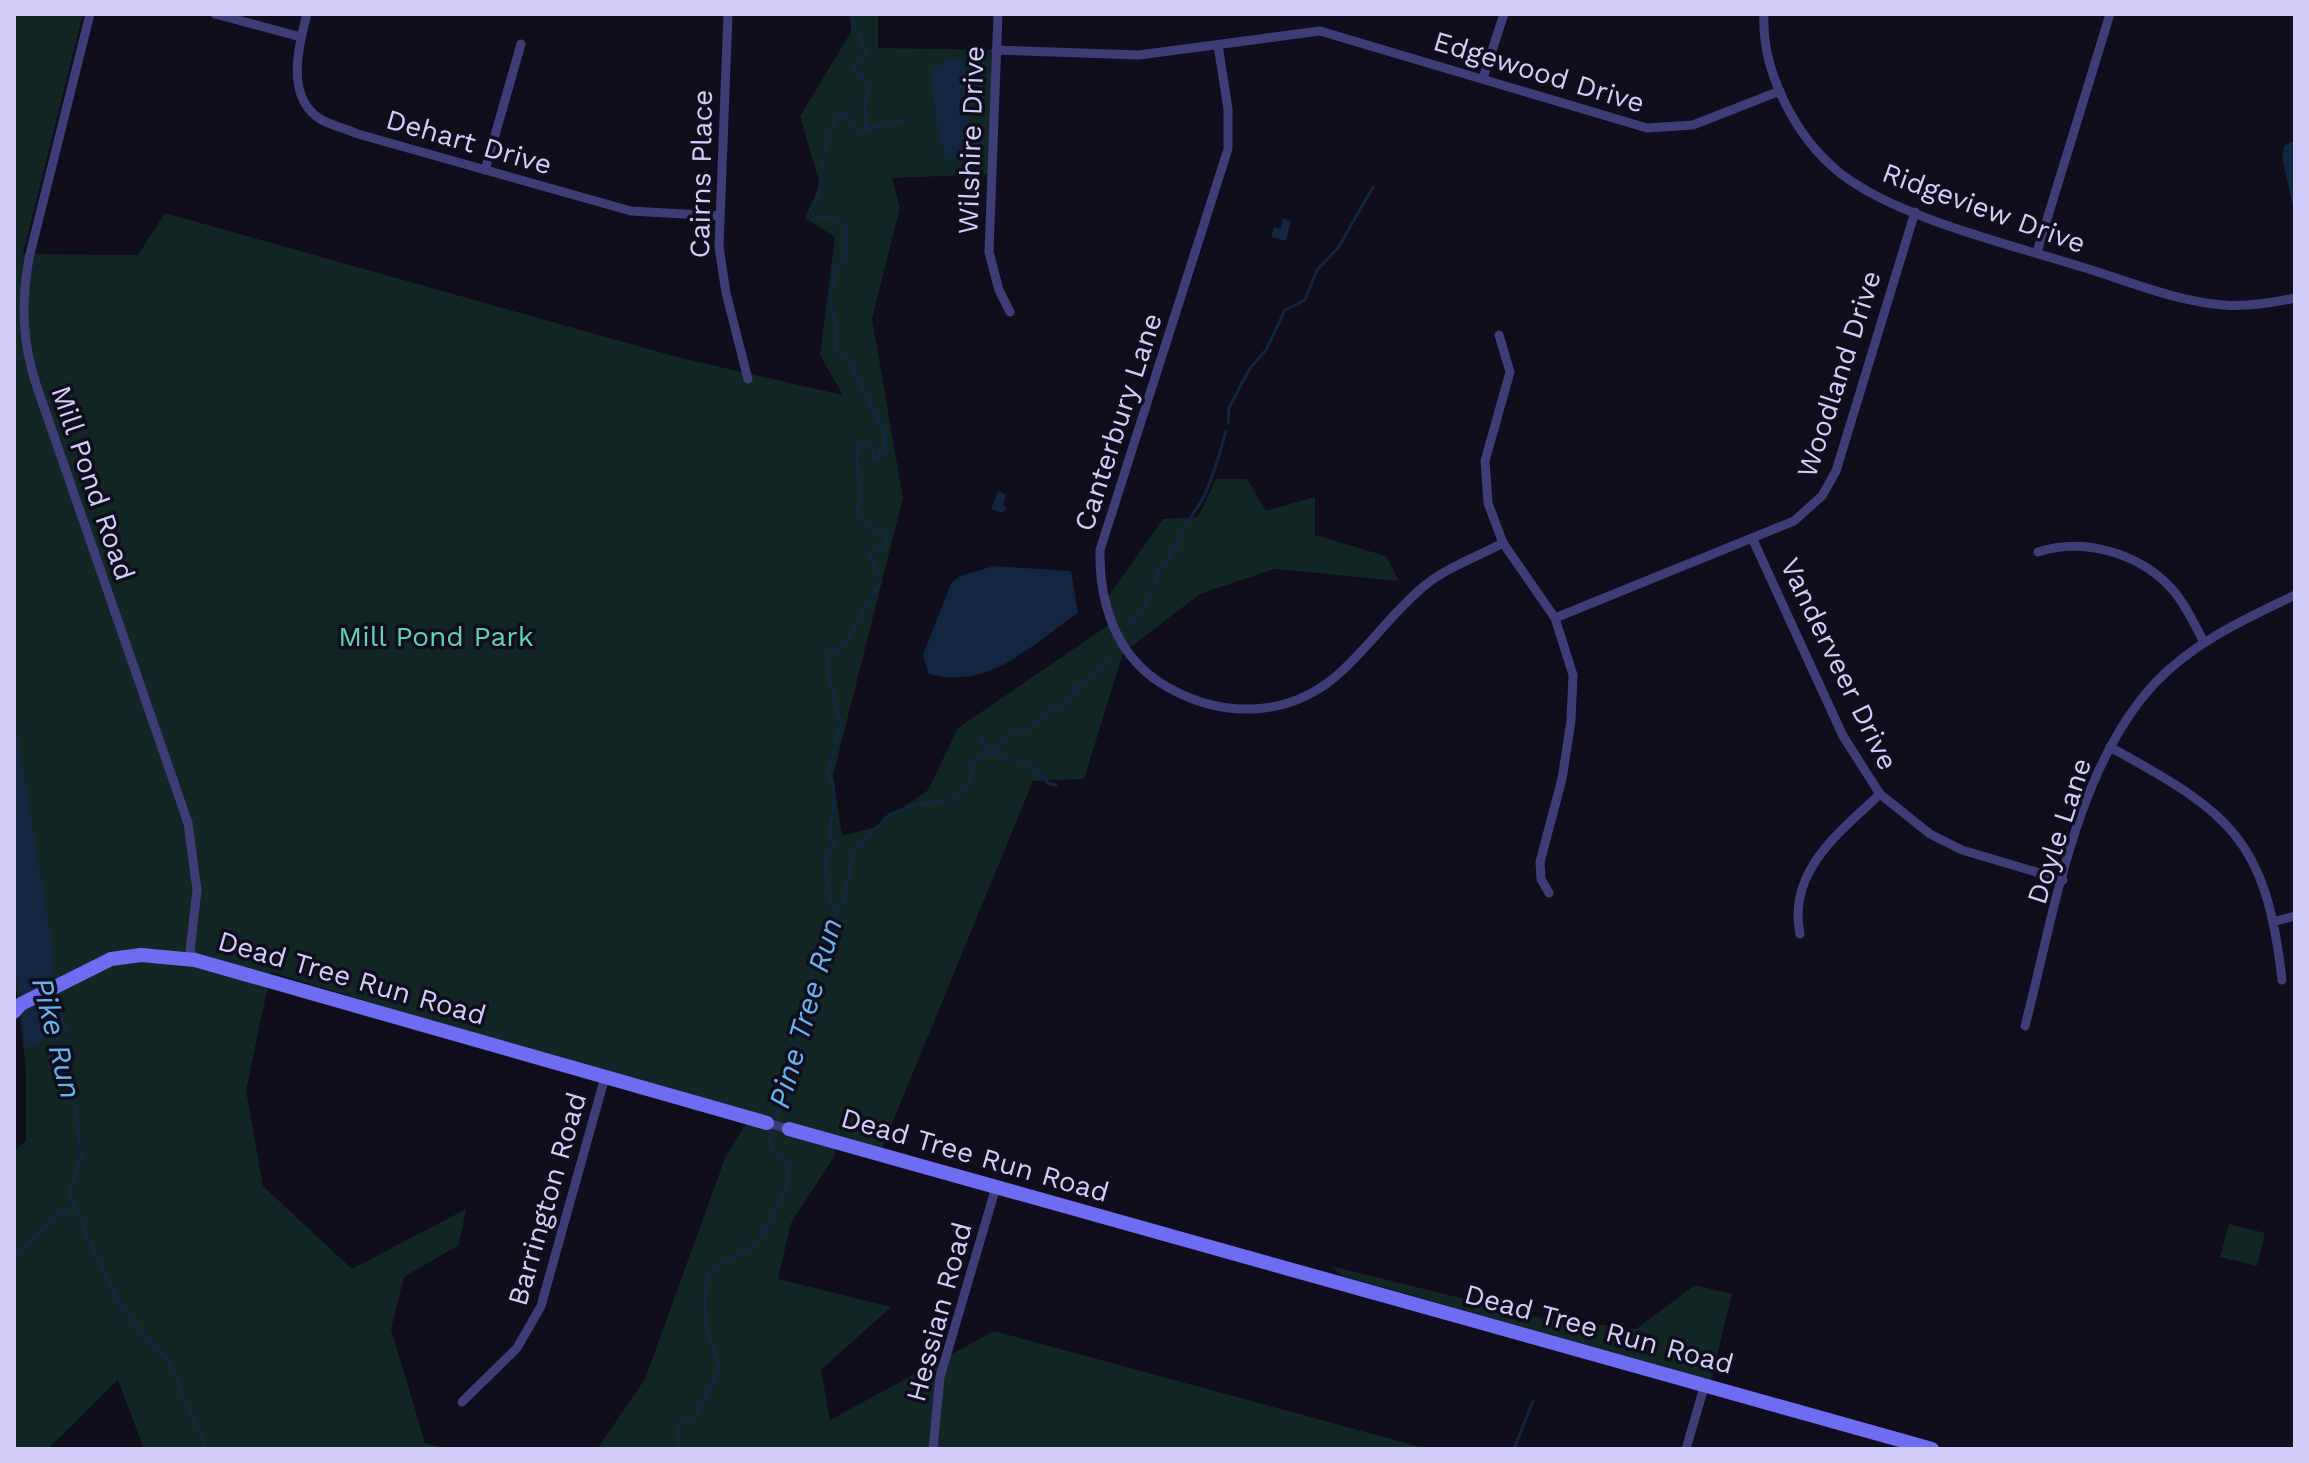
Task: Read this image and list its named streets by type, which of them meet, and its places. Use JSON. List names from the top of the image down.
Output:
{
  "streets": {
    "street": [
      "Edgewood Drive",
      "Wilshire Drive",
      "Dehart Drive",
      "Cairns Place",
      "Ridgeview Drive",
      "Woodland Drive",
      "Canterbury Lane",
      "Mill Pond Road",
      "Vanderveer Drive",
      "Doyle Lane",
      "Dead Tree Run Road",
      "Barrington Road",
      "Hessian Road"
    ]
  },
  "crossings": [
    ["Edgewood Drive", "Wilshire Drive"],
    ["Edgewood Drive", "Ridgeview Drive"],
    ["Edgewood Drive", "Canterbury Lane"],
    ["Dehart Drive", "Cairns Place"],
    ["Ridgeview Drive", "Woodland Drive"],
    ["Woodland Drive", "Vanderveer Drive"],
    ["Mill Pond Road", "Dead Tree Run Road"],
    ["Vanderveer Drive", "Doyle Lane"],
    ["Dead Tree Run Road", "Barrington Road"],
    ["Dead Tree Run Road", "Hessian Road"]
  ],
  "water": ["Pine Tree Run", "Pike Run"],
  "parks": ["Mill Pond Park"]
}
